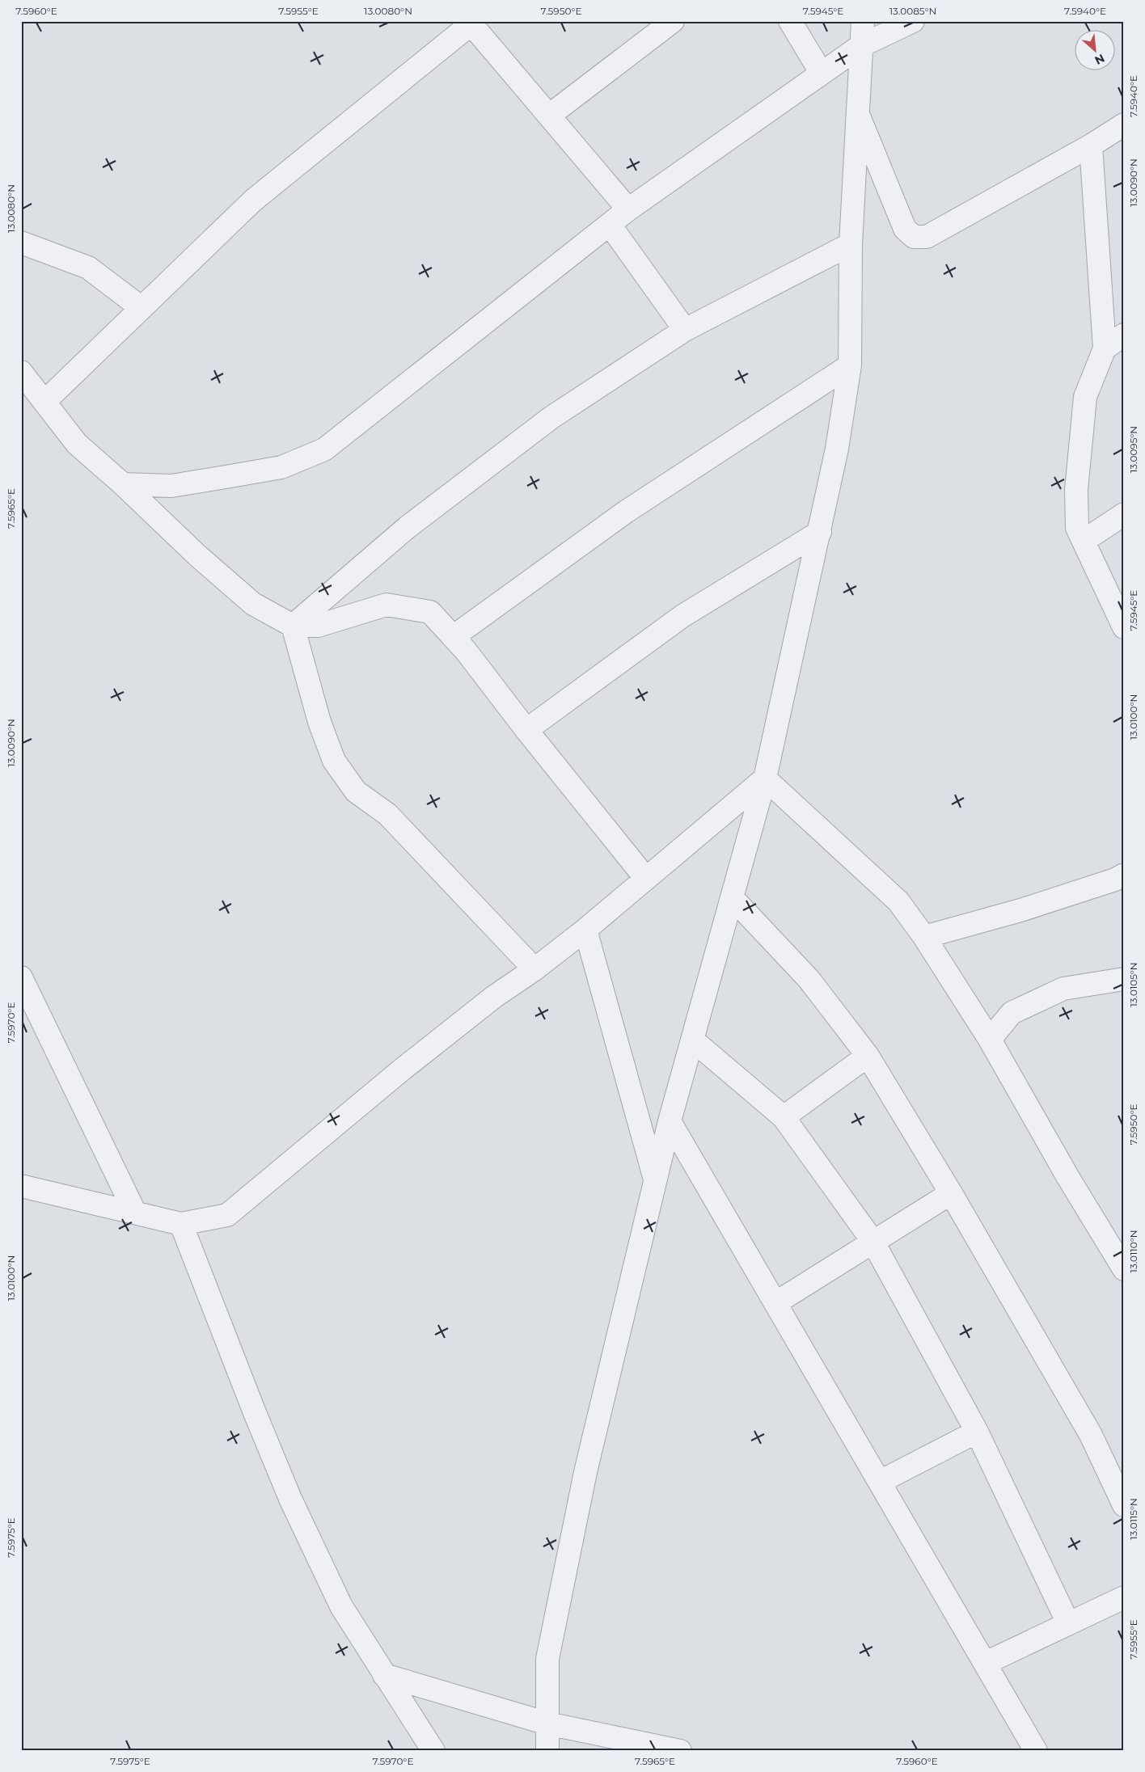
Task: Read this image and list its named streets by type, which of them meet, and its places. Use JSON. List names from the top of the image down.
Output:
{
  "north": "bottom right",
  "coordinates": [
    "7.5960°E",
    "7.5955°E",
    "13.0080°N",
    "7.5950°E",
    "7.5945°E",
    "13.0085°N",
    "7.5940°E",
    "13.0090°N",
    "13.0095°N",
    "7.5965°E",
    "13.0100°N",
    "13.0105°N",
    "7.5970°E",
    "13.0110°N",
    "13.0115°N",
    "7.5975°E"
  ]
}
